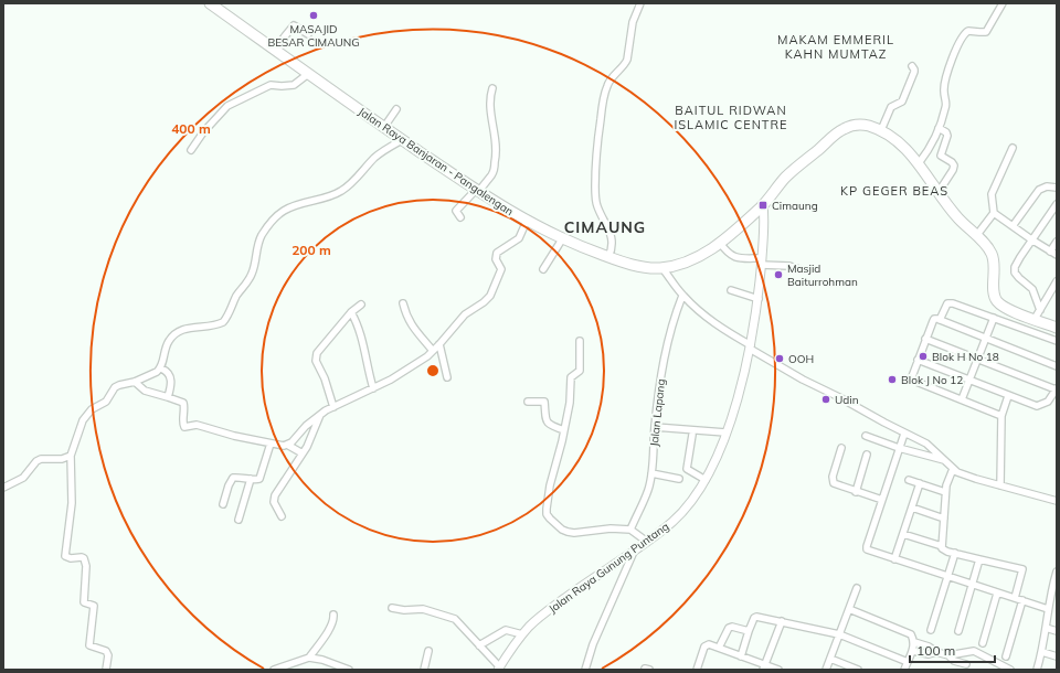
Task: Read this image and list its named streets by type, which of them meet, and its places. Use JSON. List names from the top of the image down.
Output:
{
  "streets": {
    "main road": ["Jalan Raya Banjaran - Pangalengan"],
    "street": ["Jalan Lapang", "Jalan Raya Gunung Puntang"]
  },
  "crossings": [
    ["Jalan Raya Banjaran - Pangalengan", "Jalan Raya Gunung Puntang"]
  ],
  "districts": [
    "MAKAM EMMERIL KAHN MUMTAZ",
    "BAITUL RIDWAN ISLAMIC CENTRE",
    "KP GEGER BEAS",
    "CIMAUNG"
  ],
  "places": {
    "other": [
      "MASAJID BESAR CIMAUNG",
      "Masjid Baiturrohman",
      "Blok H No 18",
      "OOH",
      "Blok J No 12",
      "Udin"
    ],
    "transit": ["Cimaung"]
  },
  "scale_bar": "100 m",
  "rings": ["400 m", "200 m"]
}
